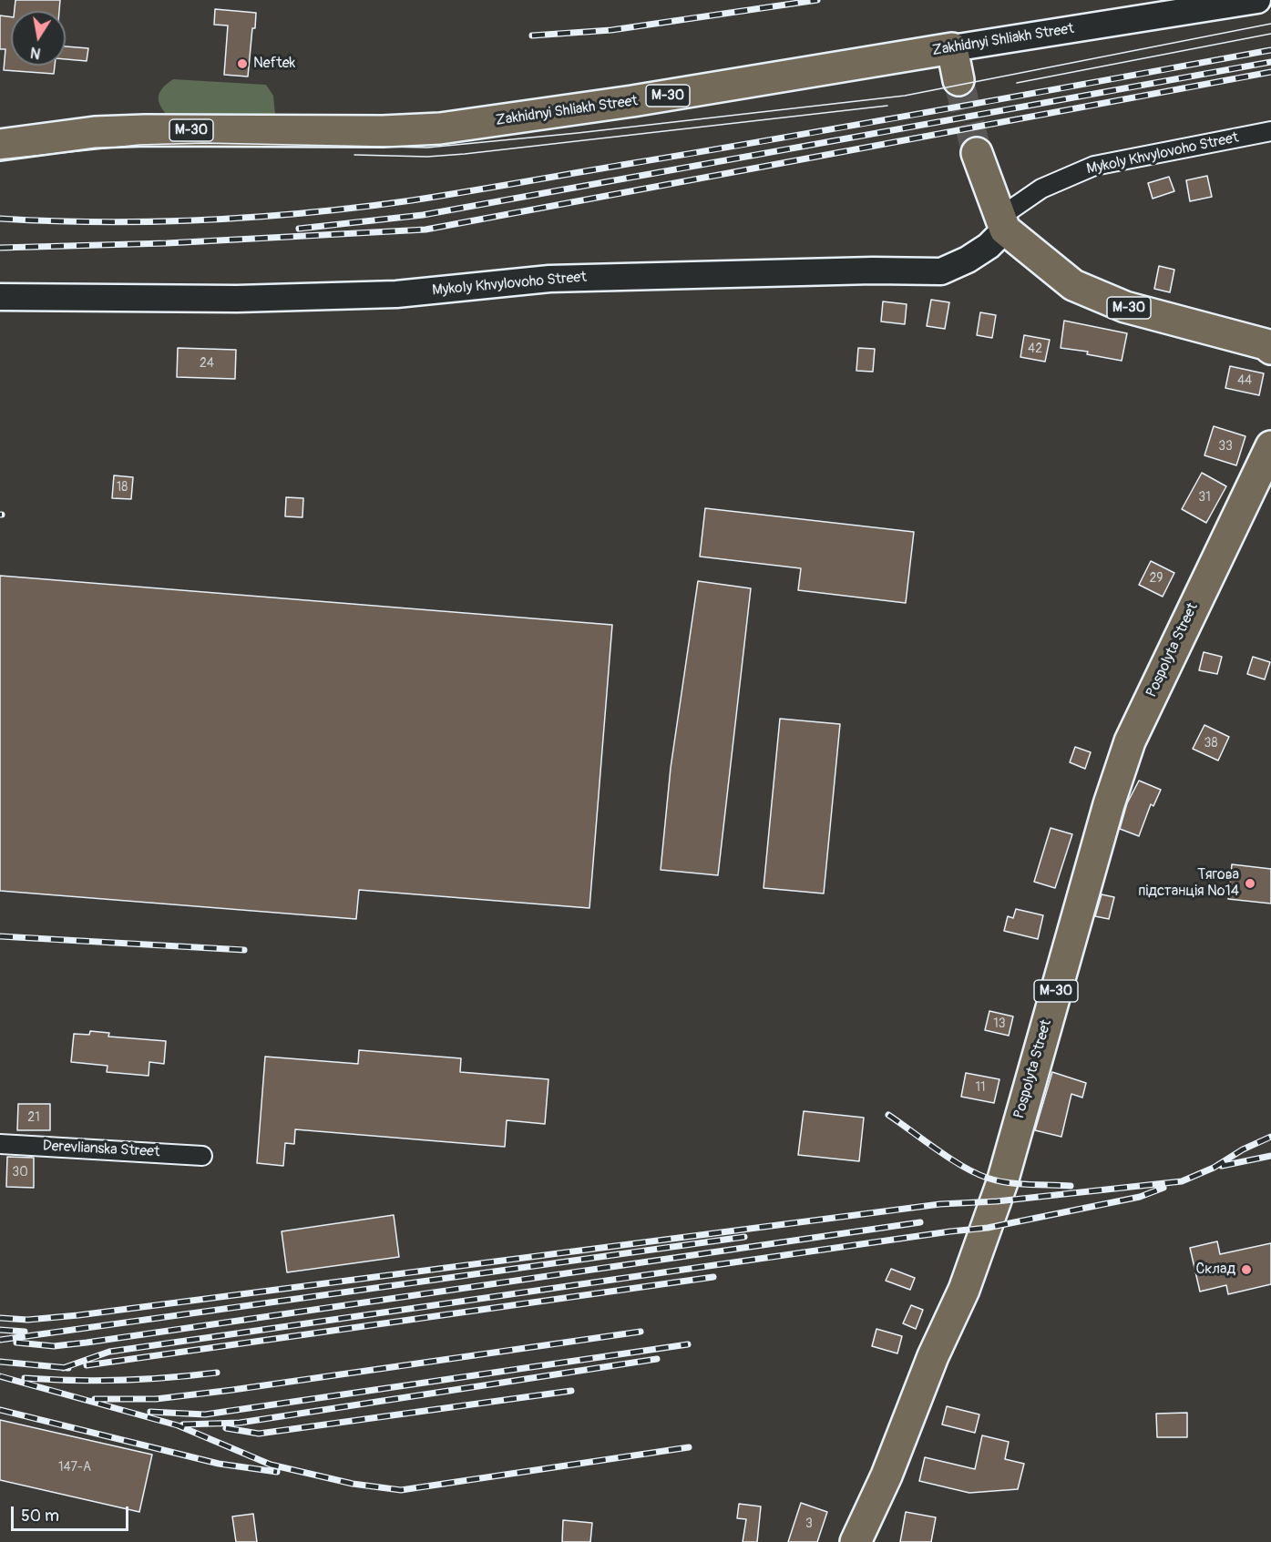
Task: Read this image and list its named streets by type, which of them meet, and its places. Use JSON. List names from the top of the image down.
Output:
{
  "streets": {
    "highway": ["Zakhidnyi Shliakh Street", "М-30", "Pospolyta Street"],
    "street": ["Mykoly Khvylovoho Street", "Derevlianska Street"]
  },
  "crossings": [
    ["М-30", "Mykoly Khvylovoho Street"]
  ],
  "places": ["Neftek", "Тягова пiдстанцiя №14", "Склад"],
  "house_numbers": [
    "42",
    "24",
    "44",
    "33",
    "18",
    "31",
    "29",
    "38",
    "13",
    "11",
    "21",
    "30",
    "147-А",
    "3"
  ],
  "scale_bar": "50 m",
  "north": "bottom"
}
